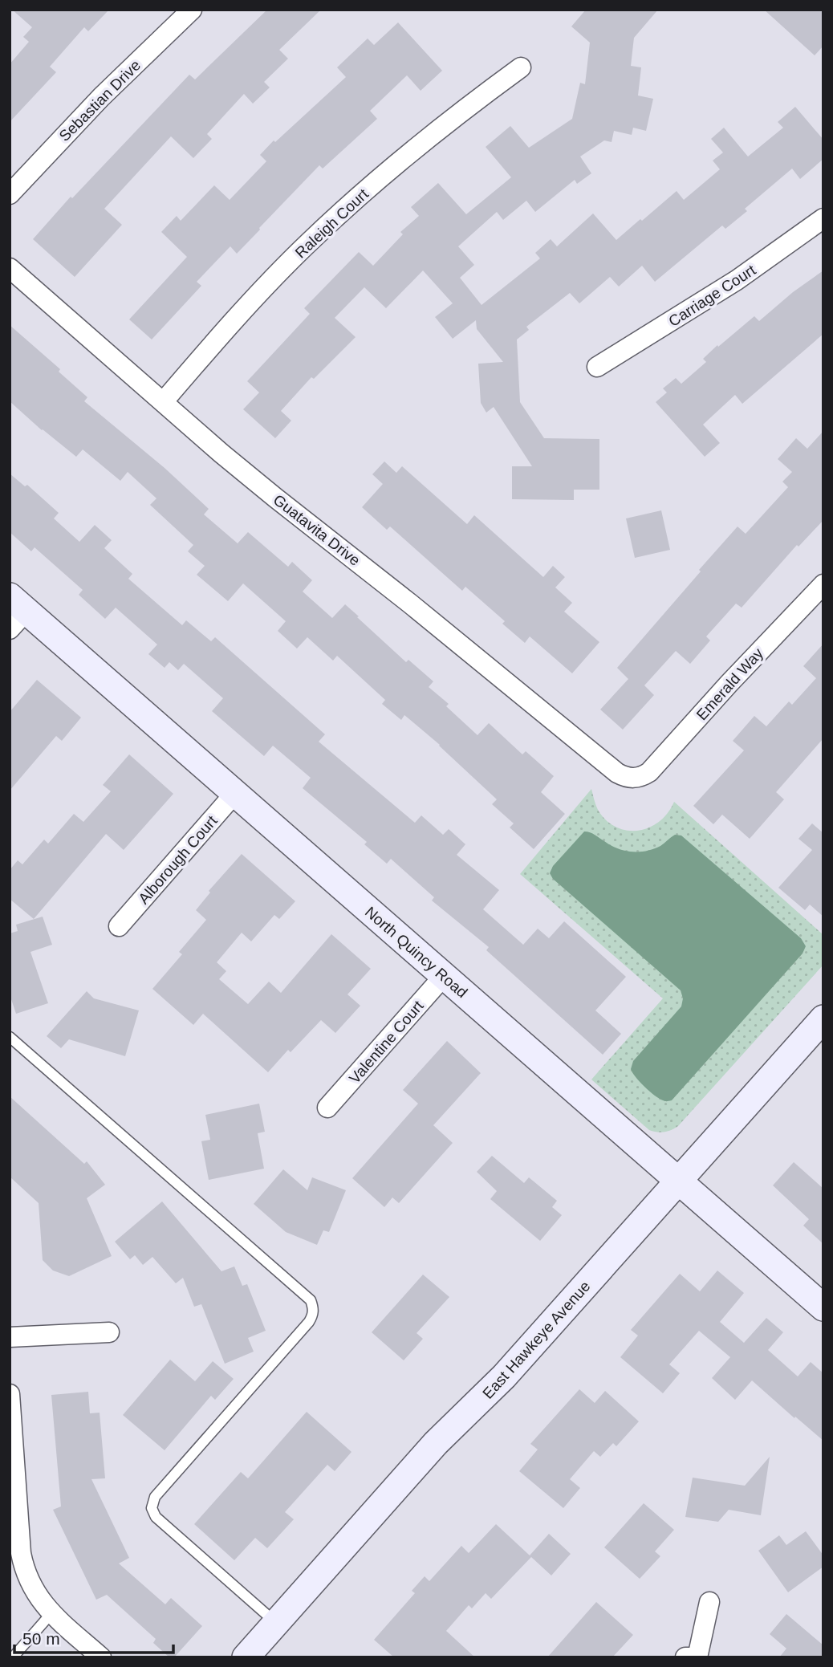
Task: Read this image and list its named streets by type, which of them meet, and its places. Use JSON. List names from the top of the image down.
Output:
{
  "streets": {
    "street": [
      "Sebastian Drive",
      "Raleigh Court",
      "Carriage Court",
      "Guatavita Drive",
      "Emerald Way",
      "Alborough Court",
      "North Quincy Road",
      "Valentine Court",
      "East Hawkeye Avenue"
    ]
  },
  "crossings": [
    ["Raleigh Court", "Guatavita Drive"],
    ["Guatavita Drive", "Emerald Way"],
    ["Alborough Court", "North Quincy Road"],
    ["North Quincy Road", "Valentine Court"],
    ["North Quincy Road", "East Hawkeye Avenue"]
  ],
  "scale_bar": "50 m"
}
